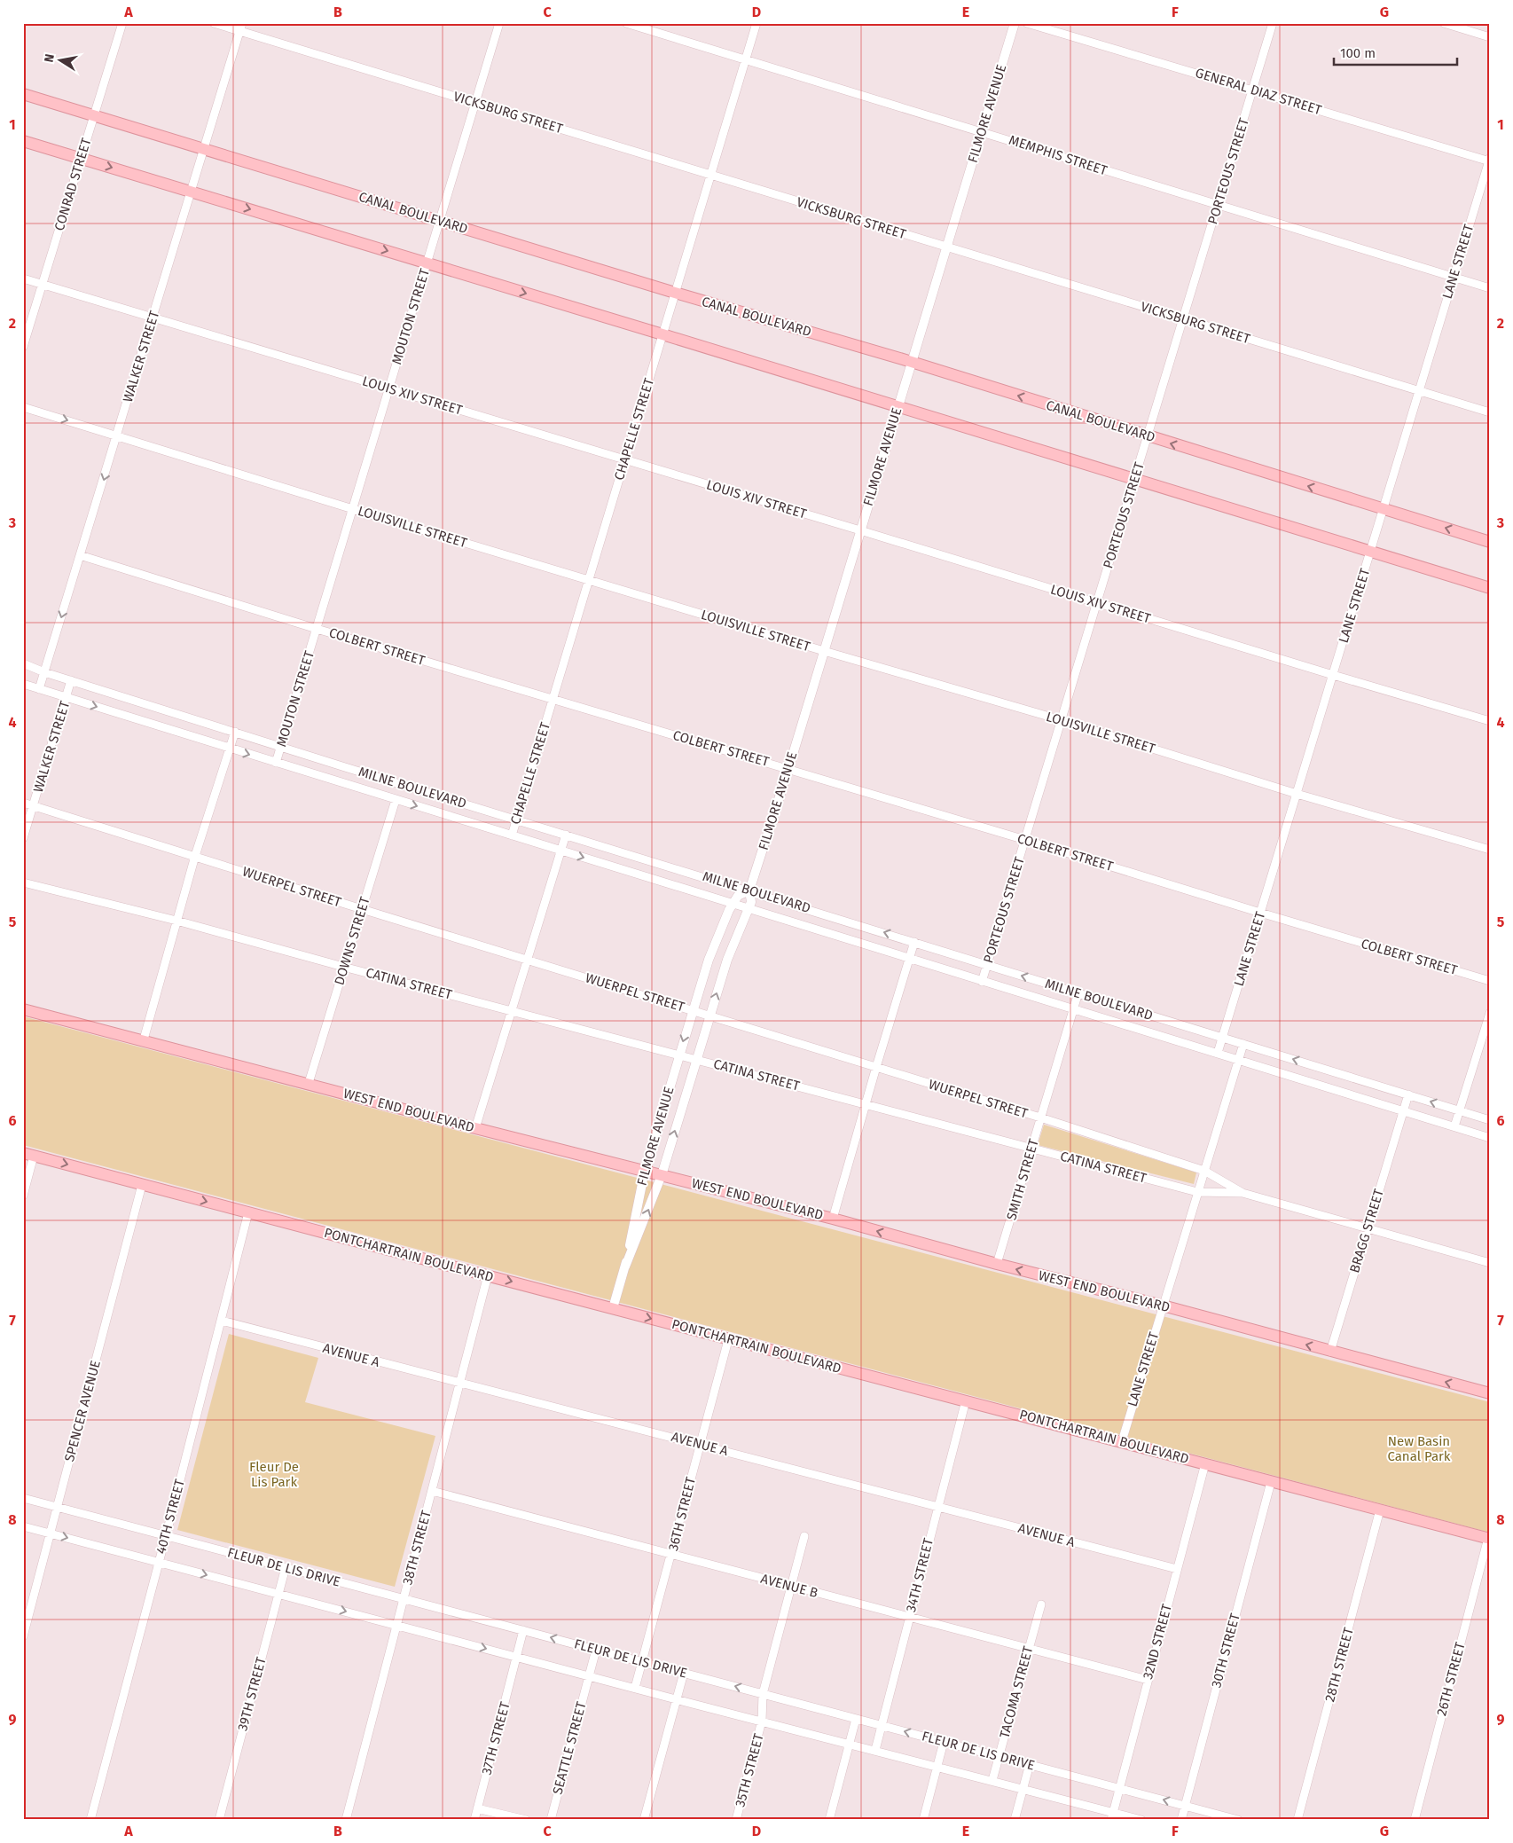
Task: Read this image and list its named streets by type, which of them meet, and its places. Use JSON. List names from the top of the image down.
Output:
{
  "streets": {
    "main road": ["CANAL BOULEVARD", "WEST END BOULEVARD", "PONTCHARTRAIN BOULEVARD"],
    "street": [
      "GENERAL DIAZ STREET",
      "VICKSBURG STREET",
      "FILMORE AVENUE",
      "MEMPHIS STREET",
      "PORTEOUS STREET",
      "CONRAD STREET",
      "LANE STREET",
      "MOUTON STREET",
      "WALKER STREET",
      "LOUIS XIV STREET",
      "CHAPELLE STREET",
      "LOUISVILLE STREET",
      "COLBERT STREET",
      "MILNE BOULEVARD",
      "WUERPEL STREET",
      "DOWNS STREET",
      "CATINA STREET",
      "SMITH STREET",
      "BRAGG STREET",
      "AVENUE A",
      "SPENCER AVENUE",
      "36TH STREET",
      "40TH STREET",
      "38TH STREET",
      "FLEUR DE LIS DRIVE",
      "34TH STREET",
      "AVENUE B",
      "32ND STREET",
      "30TH STREET",
      "28TH STREET",
      "26TH STREET",
      "TACOMA STREET",
      "39TH STREET",
      "37TH STREET",
      "SEATTLE STREET",
      "35TH STREET"
    ]
  },
  "crossings": [
    ["GENERAL DIAZ STREET", "PORTEOUS STREET"],
    ["GENERAL DIAZ STREET", "LANE STREET"],
    ["VICKSBURG STREET", "FILMORE AVENUE"],
    ["VICKSBURG STREET", "PORTEOUS STREET"],
    ["VICKSBURG STREET", "LANE STREET"],
    ["VICKSBURG STREET", "MOUTON STREET"],
    ["VICKSBURG STREET", "WALKER STREET"],
    ["VICKSBURG STREET", "CHAPELLE STREET"],
    ["FILMORE AVENUE", "MEMPHIS STREET"],
    ["FILMORE AVENUE", "CANAL BOULEVARD"],
    ["FILMORE AVENUE", "LOUIS XIV STREET"],
    ["FILMORE AVENUE", "LOUISVILLE STREET"],
    ["FILMORE AVENUE", "COLBERT STREET"],
    ["FILMORE AVENUE", "MILNE BOULEVARD"],
    ["FILMORE AVENUE", "WUERPEL STREET"],
    ["FILMORE AVENUE", "CATINA STREET"],
    ["FILMORE AVENUE", "WEST END BOULEVARD"],
    ["FILMORE AVENUE", "PONTCHARTRAIN BOULEVARD"],
    ["MEMPHIS STREET", "PORTEOUS STREET"],
    ["MEMPHIS STREET", "LANE STREET"],
    ["MEMPHIS STREET", "CHAPELLE STREET"],
    ["PORTEOUS STREET", "CANAL BOULEVARD"],
    ["PORTEOUS STREET", "LOUIS XIV STREET"],
    ["PORTEOUS STREET", "LOUISVILLE STREET"],
    ["PORTEOUS STREET", "COLBERT STREET"],
    ["PORTEOUS STREET", "MILNE BOULEVARD"],
    ["CONRAD STREET", "CANAL BOULEVARD"],
    ["CONRAD STREET", "LOUIS XIV STREET"],
    ["CANAL BOULEVARD", "LANE STREET"],
    ["CANAL BOULEVARD", "MOUTON STREET"],
    ["CANAL BOULEVARD", "WALKER STREET"],
    ["CANAL BOULEVARD", "CHAPELLE STREET"],
    ["LANE STREET", "LOUIS XIV STREET"],
    ["LANE STREET", "LOUISVILLE STREET"],
    ["LANE STREET", "COLBERT STREET"],
    ["LANE STREET", "MILNE BOULEVARD"],
    ["LANE STREET", "WUERPEL STREET"],
    ["LANE STREET", "CATINA STREET"],
    ["LANE STREET", "WEST END BOULEVARD"],
    ["LANE STREET", "PONTCHARTRAIN BOULEVARD"],
    ["MOUTON STREET", "LOUIS XIV STREET"],
    ["MOUTON STREET", "LOUISVILLE STREET"],
    ["MOUTON STREET", "COLBERT STREET"],
    ["MOUTON STREET", "MILNE BOULEVARD"],
    ["WALKER STREET", "LOUIS XIV STREET"],
    ["WALKER STREET", "LOUISVILLE STREET"],
    ["WALKER STREET", "COLBERT STREET"],
    ["WALKER STREET", "MILNE BOULEVARD"],
    ["WALKER STREET", "WUERPEL STREET"],
    ["LOUIS XIV STREET", "CHAPELLE STREET"],
    ["CHAPELLE STREET", "LOUISVILLE STREET"],
    ["CHAPELLE STREET", "COLBERT STREET"],
    ["CHAPELLE STREET", "MILNE BOULEVARD"],
    ["MILNE BOULEVARD", "DOWNS STREET"],
    ["MILNE BOULEVARD", "SMITH STREET"],
    ["MILNE BOULEVARD", "BRAGG STREET"],
    ["WUERPEL STREET", "DOWNS STREET"],
    ["WUERPEL STREET", "CATINA STREET"],
    ["WUERPEL STREET", "SMITH STREET"],
    ["DOWNS STREET", "CATINA STREET"],
    ["DOWNS STREET", "WEST END BOULEVARD"],
    ["CATINA STREET", "SMITH STREET"],
    ["CATINA STREET", "BRAGG STREET"],
    ["WEST END BOULEVARD", "SMITH STREET"],
    ["WEST END BOULEVARD", "BRAGG STREET"],
    ["PONTCHARTRAIN BOULEVARD", "SPENCER AVENUE"],
    ["PONTCHARTRAIN BOULEVARD", "36TH STREET"],
    ["PONTCHARTRAIN BOULEVARD", "40TH STREET"],
    ["PONTCHARTRAIN BOULEVARD", "38TH STREET"],
    ["PONTCHARTRAIN BOULEVARD", "34TH STREET"],
    ["PONTCHARTRAIN BOULEVARD", "32ND STREET"],
    ["PONTCHARTRAIN BOULEVARD", "30TH STREET"],
    ["PONTCHARTRAIN BOULEVARD", "28TH STREET"],
    ["PONTCHARTRAIN BOULEVARD", "26TH STREET"],
    ["AVENUE A", "36TH STREET"],
    ["AVENUE A", "40TH STREET"],
    ["AVENUE A", "38TH STREET"],
    ["AVENUE A", "34TH STREET"],
    ["AVENUE A", "32ND STREET"],
    ["SPENCER AVENUE", "FLEUR DE LIS DRIVE"],
    ["36TH STREET", "FLEUR DE LIS DRIVE"],
    ["36TH STREET", "AVENUE B"],
    ["40TH STREET", "FLEUR DE LIS DRIVE"],
    ["38TH STREET", "FLEUR DE LIS DRIVE"],
    ["38TH STREET", "AVENUE B"],
    ["FLEUR DE LIS DRIVE", "34TH STREET"],
    ["FLEUR DE LIS DRIVE", "32ND STREET"],
    ["FLEUR DE LIS DRIVE", "30TH STREET"],
    ["FLEUR DE LIS DRIVE", "TACOMA STREET"],
    ["FLEUR DE LIS DRIVE", "39TH STREET"],
    ["FLEUR DE LIS DRIVE", "37TH STREET"],
    ["FLEUR DE LIS DRIVE", "SEATTLE STREET"],
    ["FLEUR DE LIS DRIVE", "35TH STREET"],
    ["34TH STREET", "AVENUE B"],
    ["AVENUE B", "32ND STREET"],
    ["AVENUE B", "TACOMA STREET"],
    ["AVENUE B", "35TH STREET"]
  ],
  "one_way": ["WEST END BOULEVARD"],
  "parks": ["New Basin Canal Park", "Fleur De Lis Park"],
  "scale_bar": "100 m",
  "north": "left",
  "grid": {
    "columns": [
      "A",
      "B",
      "C",
      "D",
      "E",
      "F",
      "G"
    ],
    "rows": [
      "1",
      "2",
      "3",
      "4",
      "5",
      "6",
      "7",
      "8",
      "9"
    ]
  }
}
